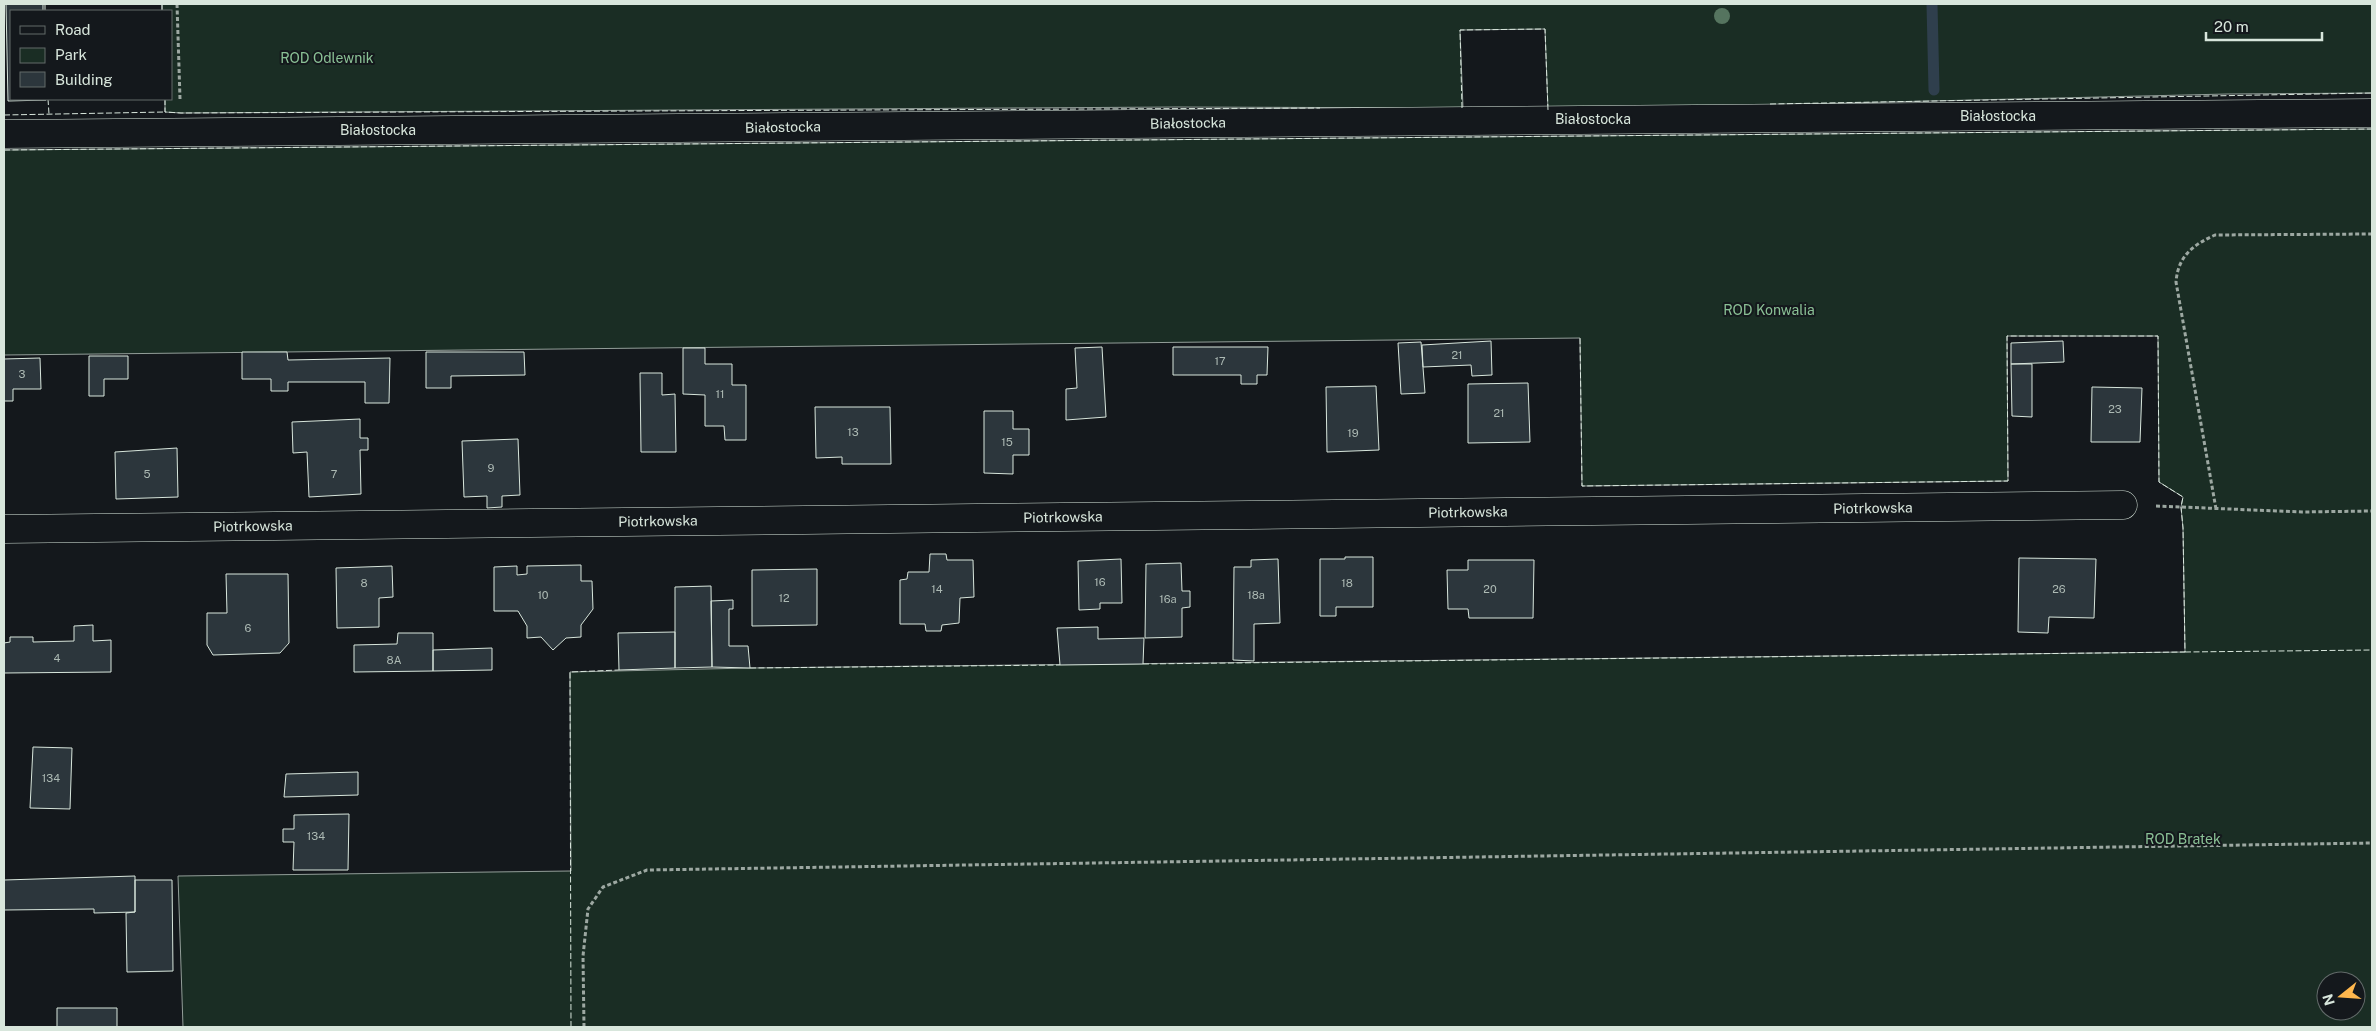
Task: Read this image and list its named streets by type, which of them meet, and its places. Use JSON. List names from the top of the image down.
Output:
{
  "streets": {
    "street": ["Białostocka", "Piotrkowska"]
  },
  "parks": ["ROD Odlewnik", "ROD Konwalia", "ROD Bratek"],
  "house_numbers": [
    "21",
    "17",
    "3",
    "11",
    "23",
    "21",
    "13",
    "19",
    "15",
    "9",
    "5",
    "7",
    "16",
    "8",
    "18",
    "14",
    "20",
    "26",
    "10",
    "18a",
    "12",
    "16a",
    "6",
    "4",
    "8A",
    "134",
    "134"
  ],
  "legend": ["Road", "Park", "Building"],
  "scale_bar": "20 m",
  "north": "left"
}
